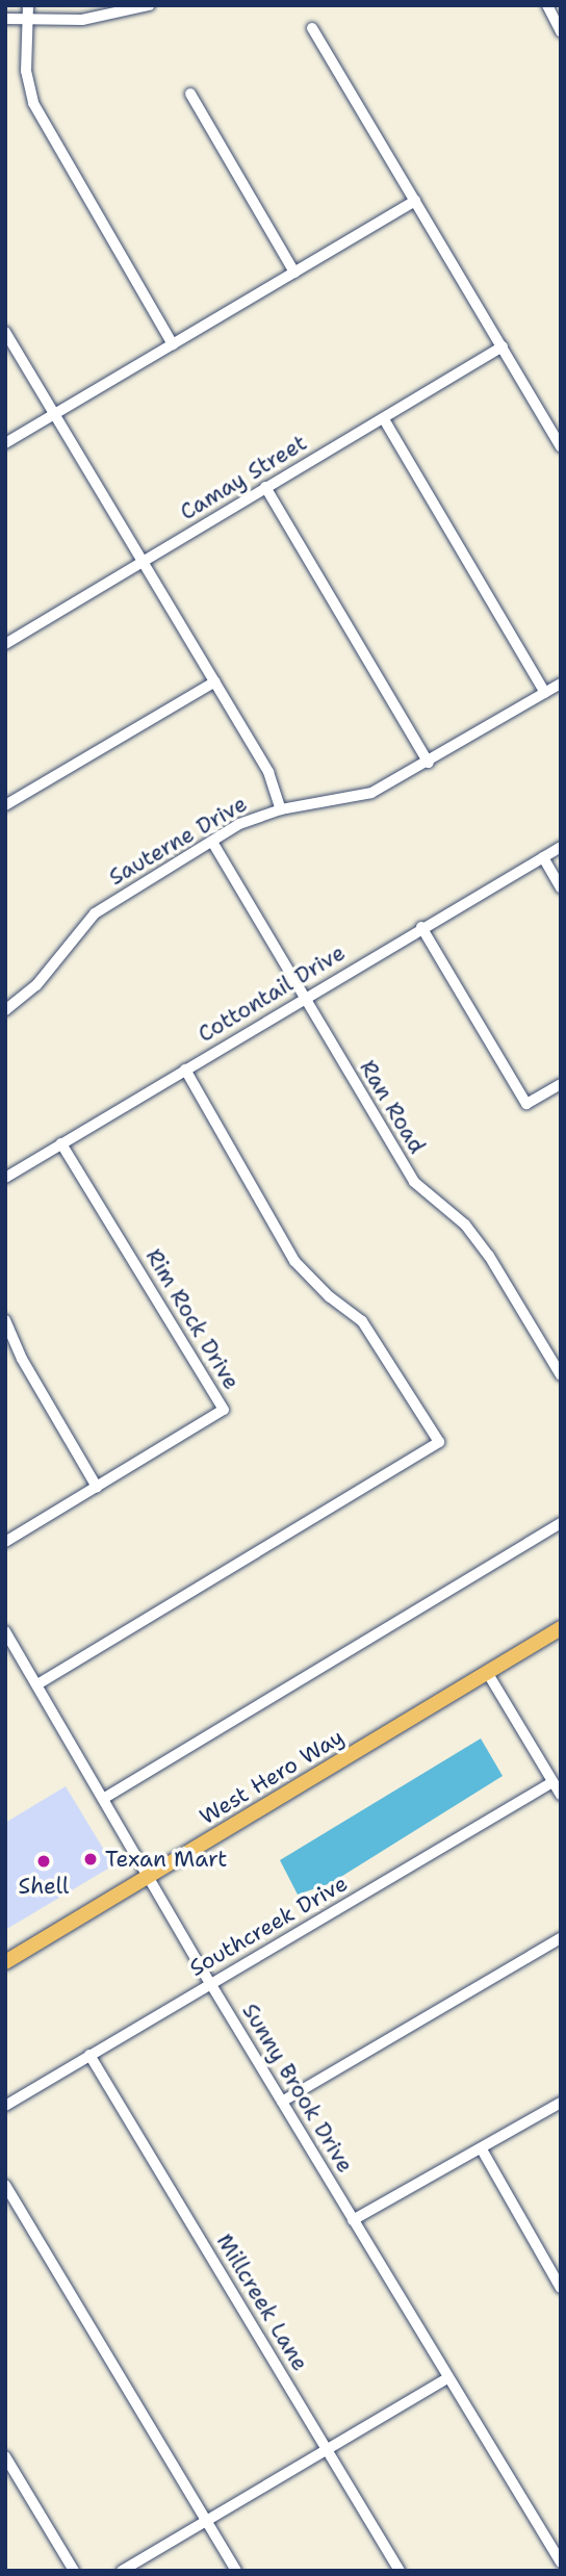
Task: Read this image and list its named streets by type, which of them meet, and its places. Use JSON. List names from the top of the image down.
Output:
{
  "streets": {
    "main road": ["West Hero Way"],
    "street": [
      "Camay Street",
      "Sauterne Drive",
      "Cottontail Drive",
      "Ran Road",
      "Rim Rock Drive",
      "Southcreek Drive",
      "Sunny Brook Drive",
      "Millcreek Lane"
    ]
  },
  "crossings": [
    ["Sauterne Drive", "Ran Road"],
    ["Cottontail Drive", "Ran Road"],
    ["Cottontail Drive", "Rim Rock Drive"],
    ["West Hero Way", "Sunny Brook Drive"],
    ["Southcreek Drive", "Sunny Brook Drive"],
    ["Southcreek Drive", "Millcreek Lane"]
  ],
  "places": ["Texan Mart", "Shell"]
}
